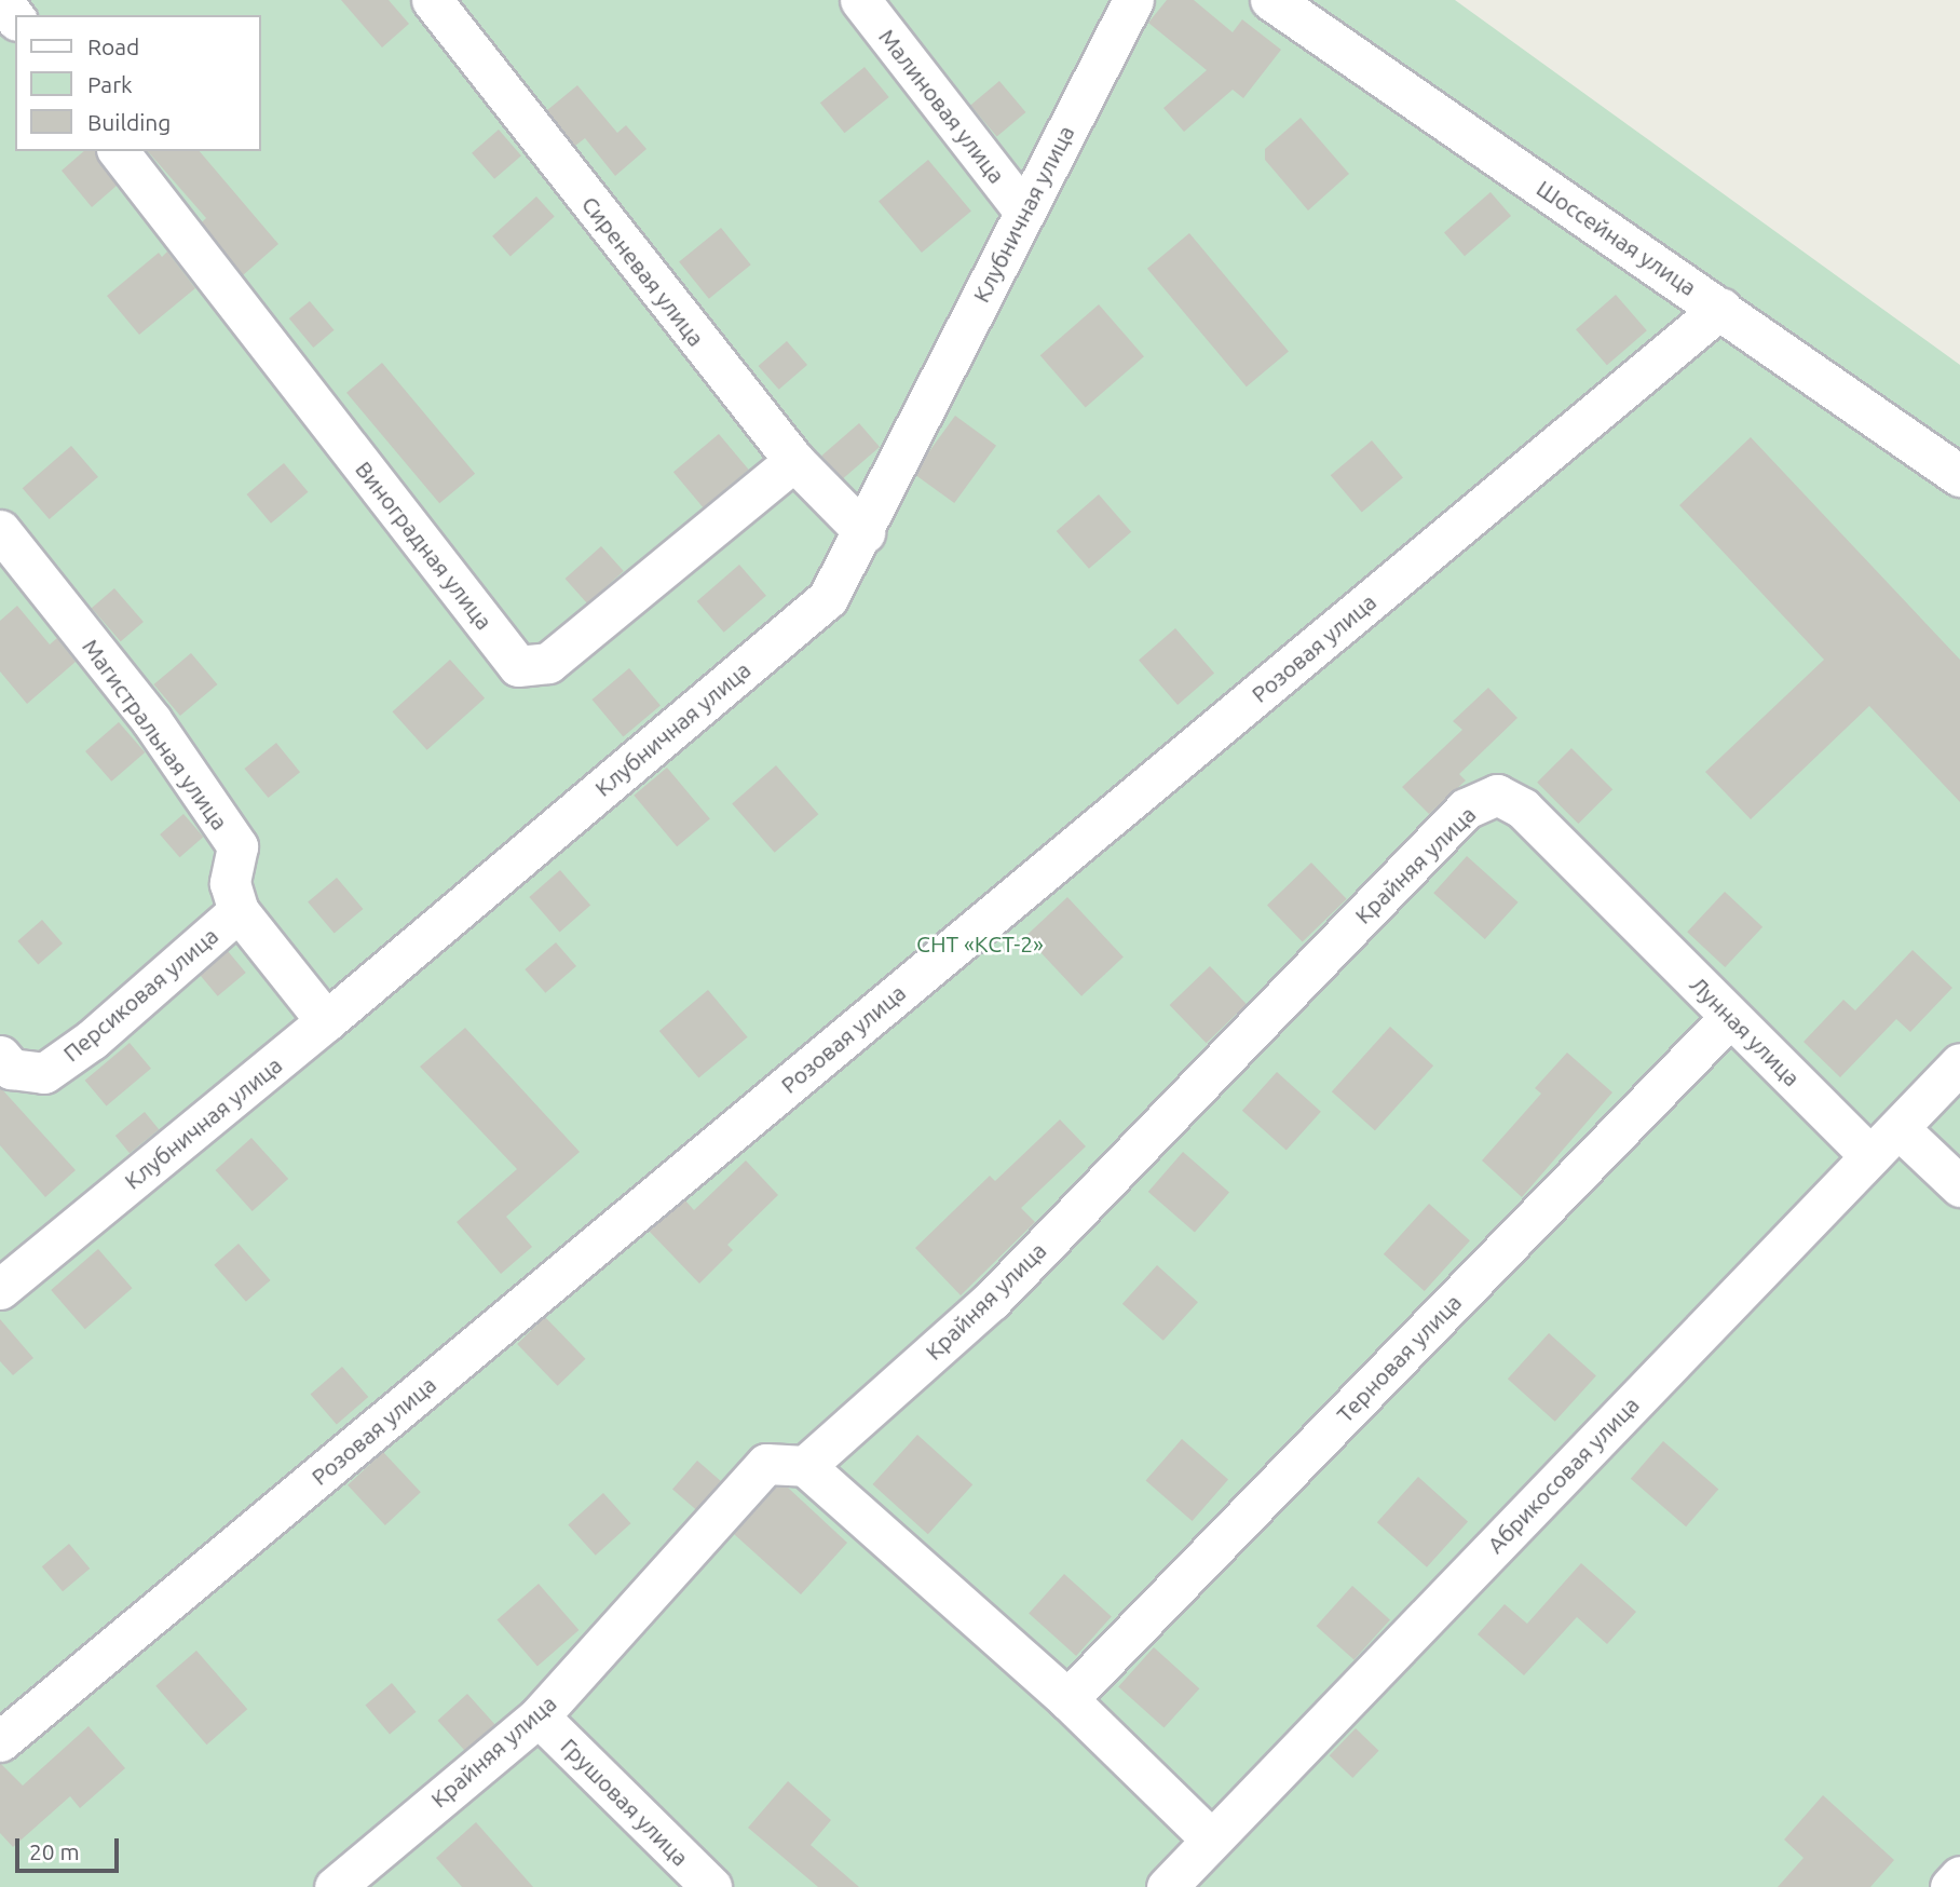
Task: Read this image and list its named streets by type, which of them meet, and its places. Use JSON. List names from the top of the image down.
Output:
{
  "streets": {
    "street": [
      "Малиновая улица",
      "Клубничная улица",
      "Шоссейная улица",
      "Сиреневая улица",
      "Виноградная улица",
      "Розовая улица",
      "Магистральная улица",
      "Крайняя улица",
      "Персиковая улица",
      "Лунная улица",
      "Терновая улица",
      "Абрикосовая улица",
      "Грушовая улица"
    ]
  },
  "crossings": [
    ["Малиновая улица", "Клубничная улица"],
    ["Клубничная улица", "Сиреневая улица"],
    ["Клубничная улица", "Магистральная улица"],
    ["Шоссейная улица", "Розовая улица"],
    ["Сиреневая улица", "Виноградная улица"],
    ["Магистральная улица", "Персиковая улица"],
    ["Крайняя улица", "Лунная улица"],
    ["Крайняя улица", "Грушовая улица"],
    ["Лунная улица", "Терновая улица"],
    ["Лунная улица", "Абрикосовая улица"]
  ],
  "parks": ["СНТ «КСТ-2»"],
  "legend": ["Road", "Park", "Building"],
  "scale_bar": "20 m"
}
